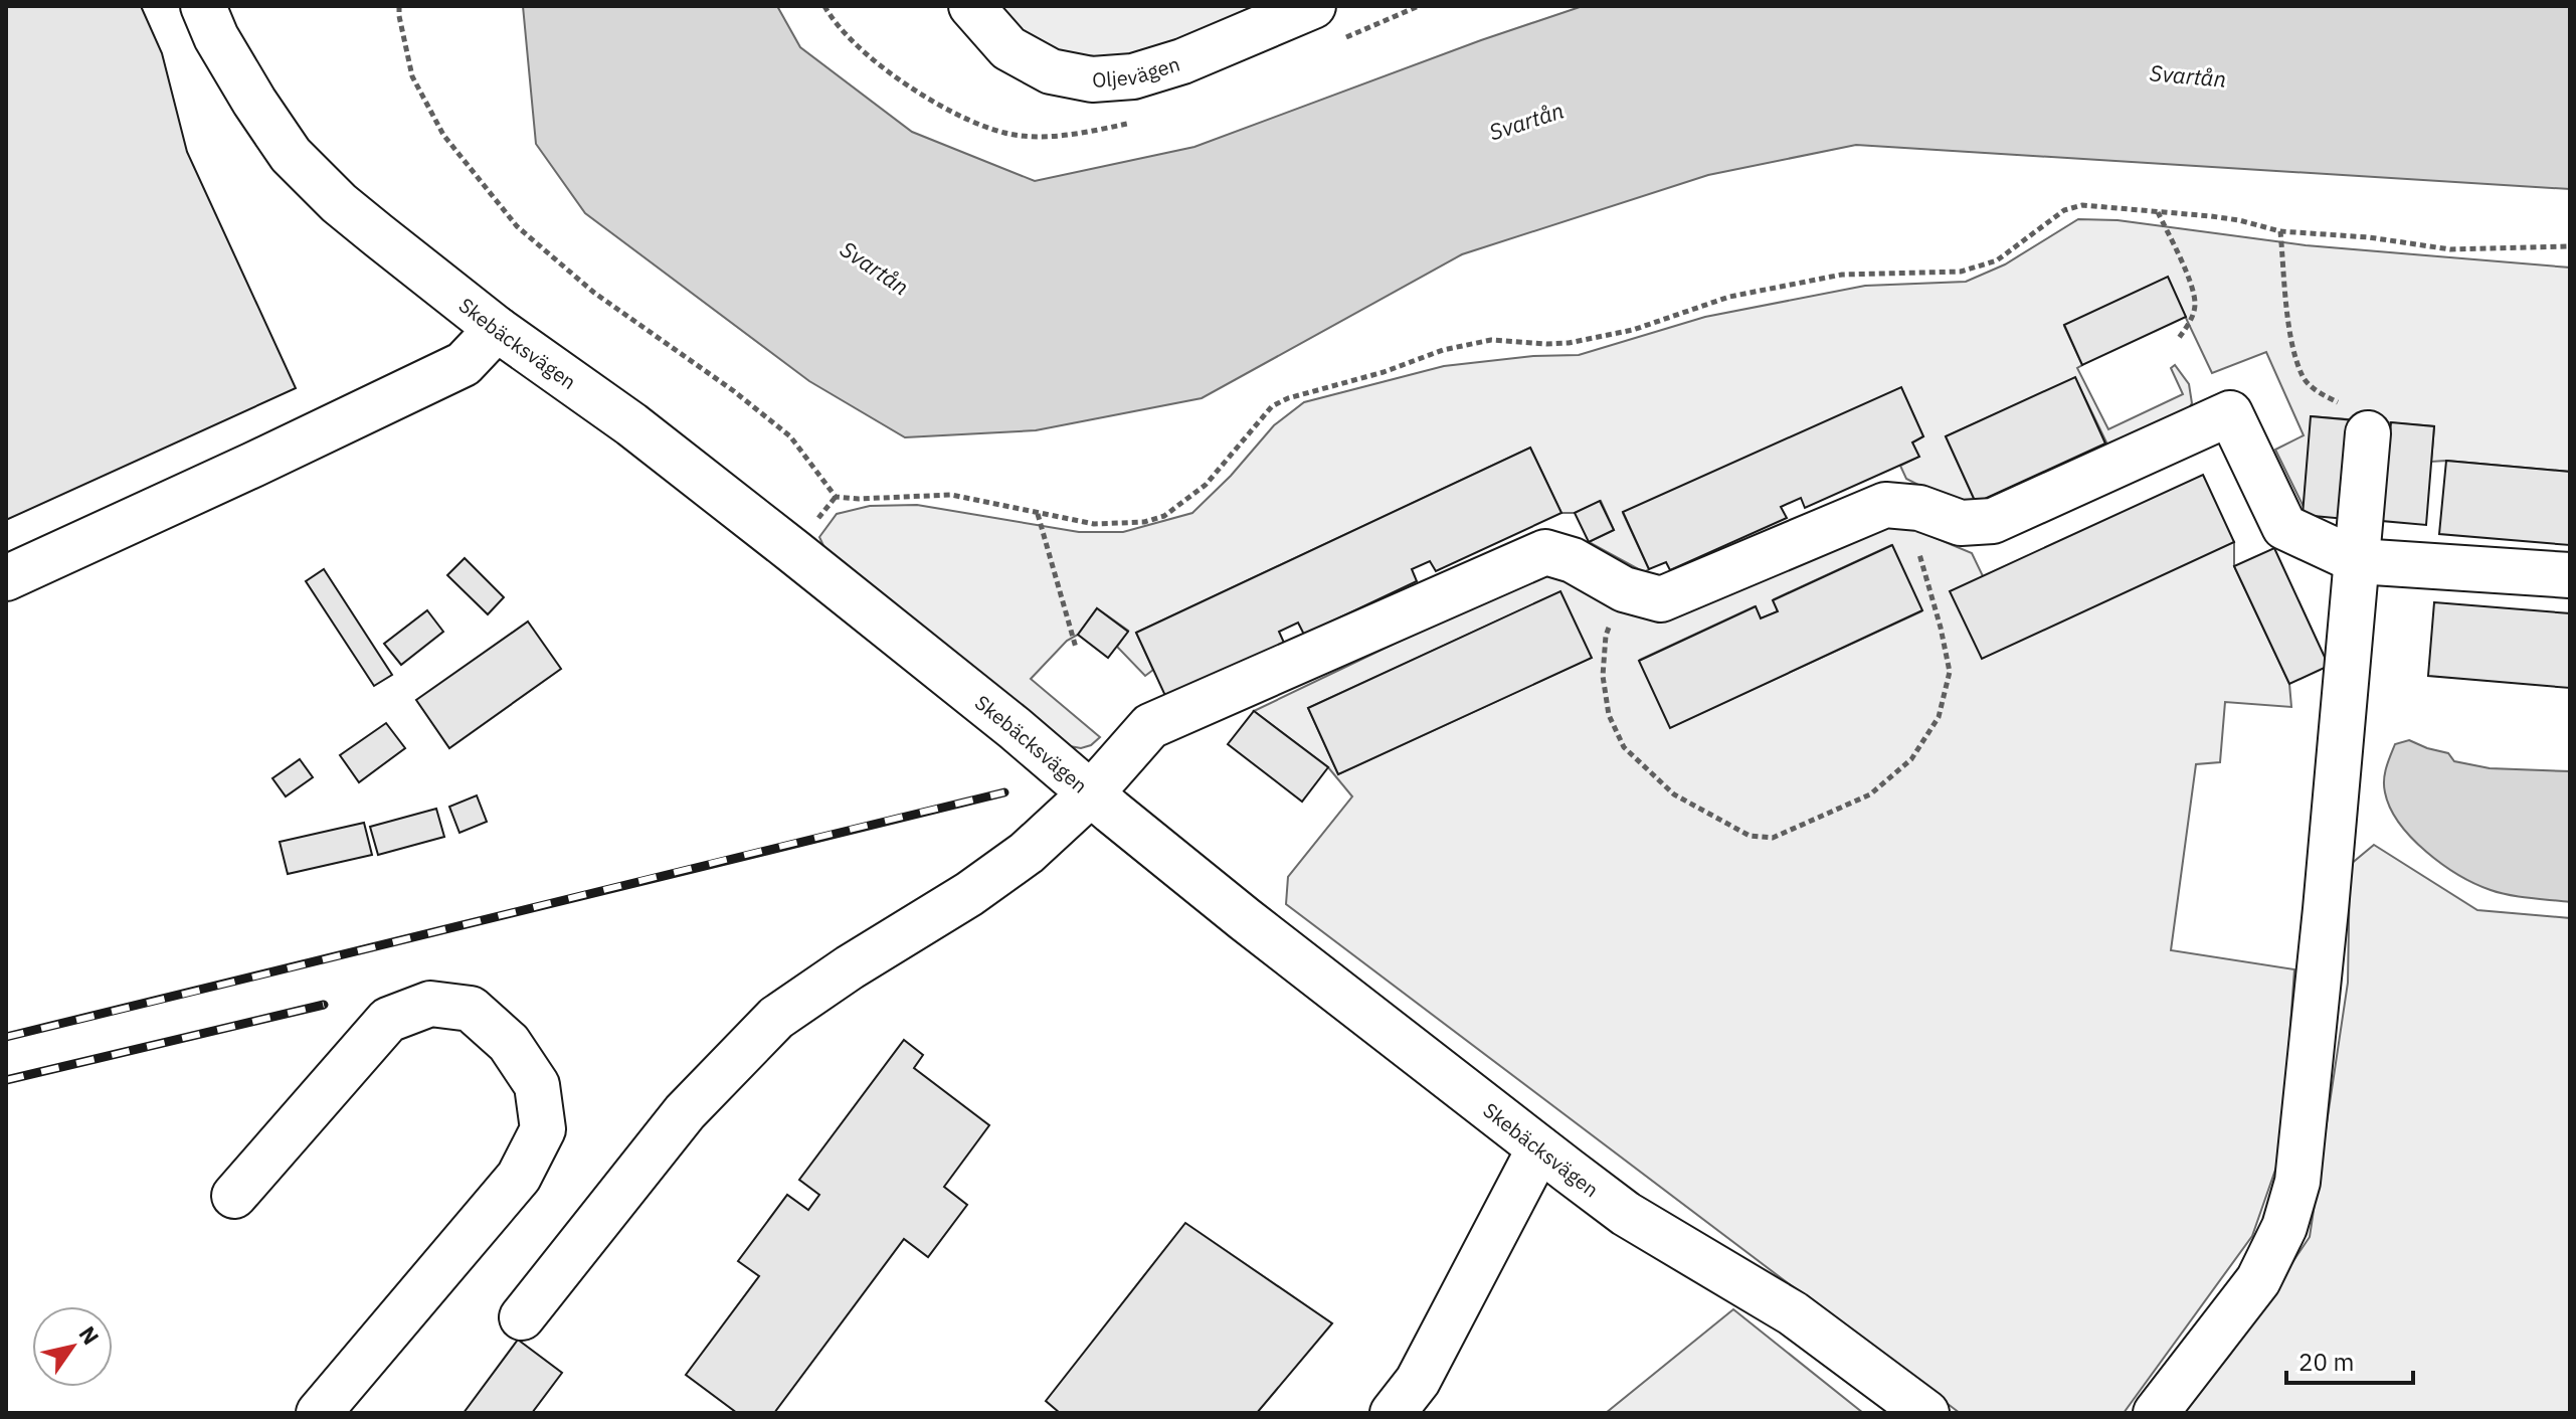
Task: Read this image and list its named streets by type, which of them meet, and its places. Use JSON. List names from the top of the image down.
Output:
{
  "streets": {
    "street": ["Oljevägen", "Skebäcksvägen"]
  },
  "water": ["Svartån"],
  "scale_bar": "20 m",
  "north": "top right"
}
